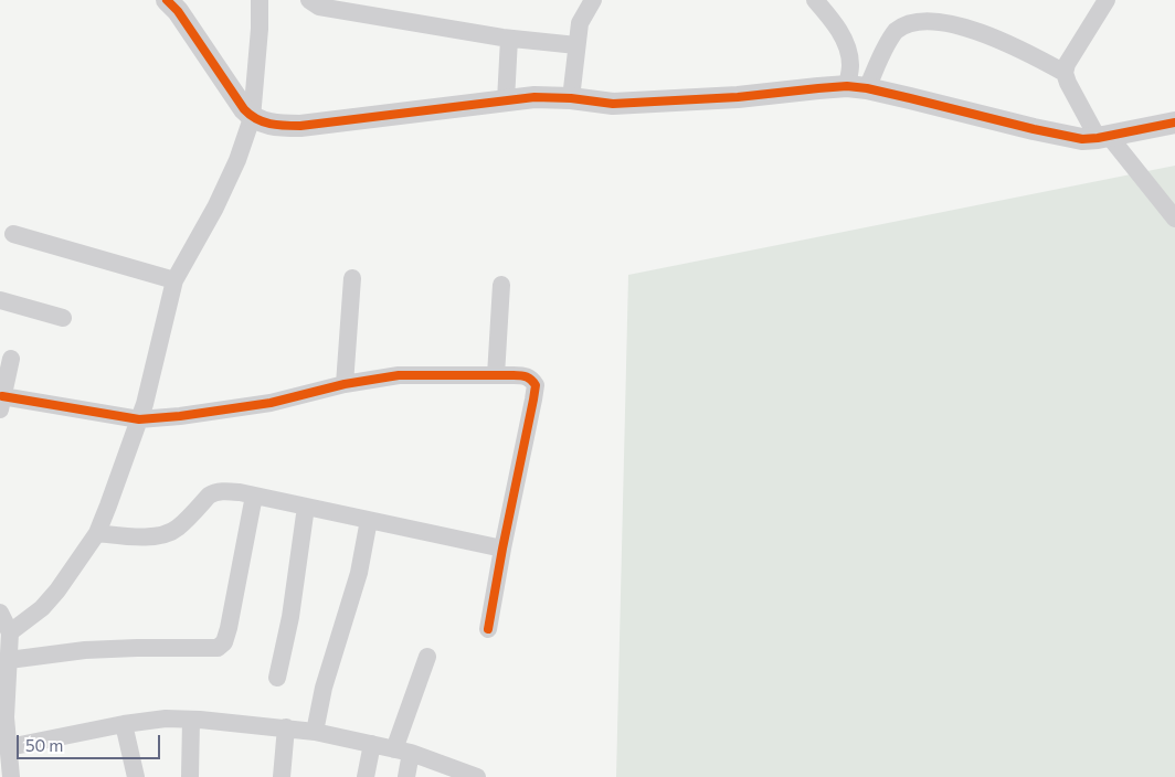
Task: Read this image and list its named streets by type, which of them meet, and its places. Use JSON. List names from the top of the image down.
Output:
{
  "scale_bar": "50 m"
}
